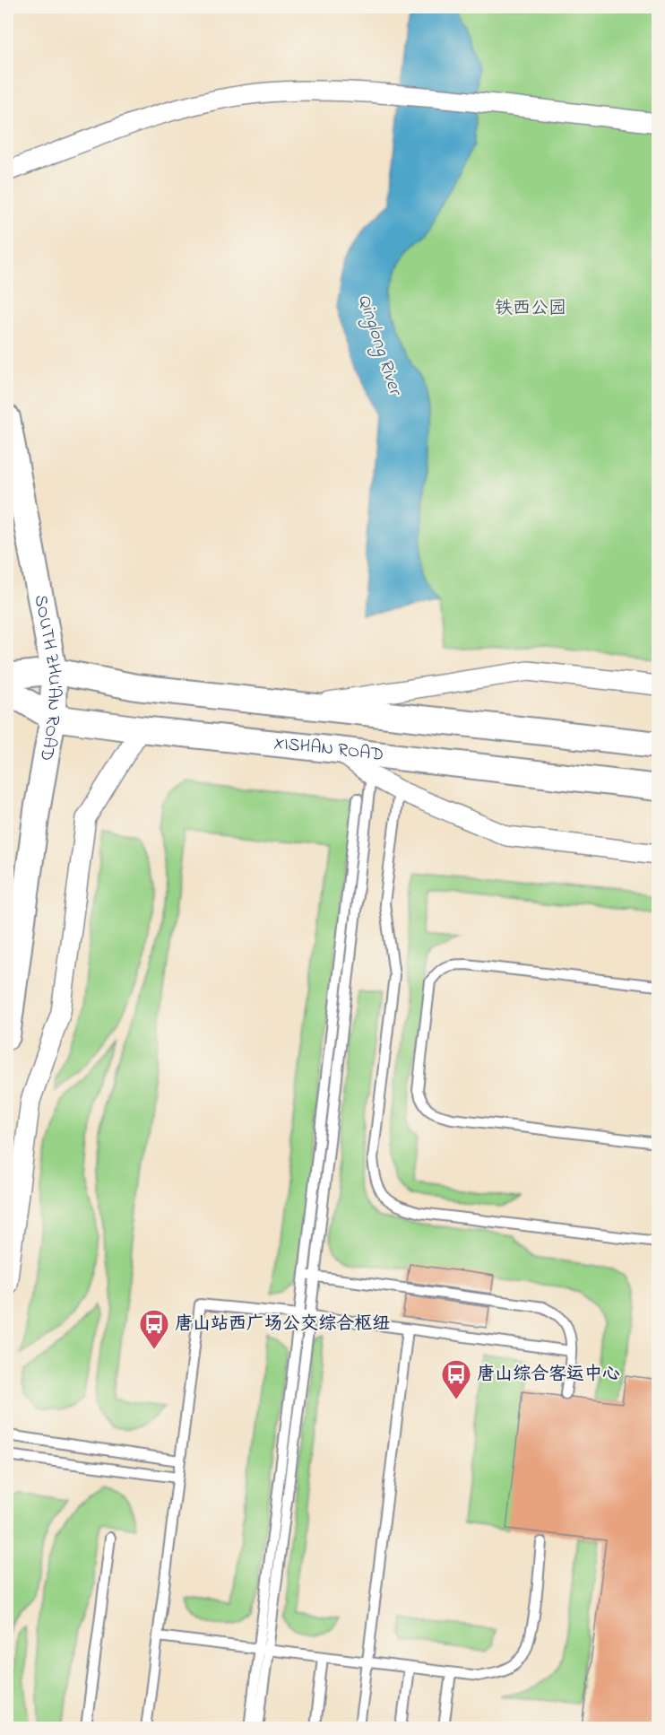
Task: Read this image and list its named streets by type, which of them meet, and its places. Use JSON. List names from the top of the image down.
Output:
{
  "streets": {
    "main road": ["SOUTH ZHU'AN ROAD", "XISHAN ROAD"]
  },
  "crossings": [
    ["SOUTH ZHU'AN ROAD", "XISHAN ROAD"]
  ],
  "water": ["Qinglong River"],
  "parks": ["铁西公园"],
  "places": {
    "bus stop": ["唐山站西广场公交综合枢纽", "唐山综合客运中心"]
  }
}
